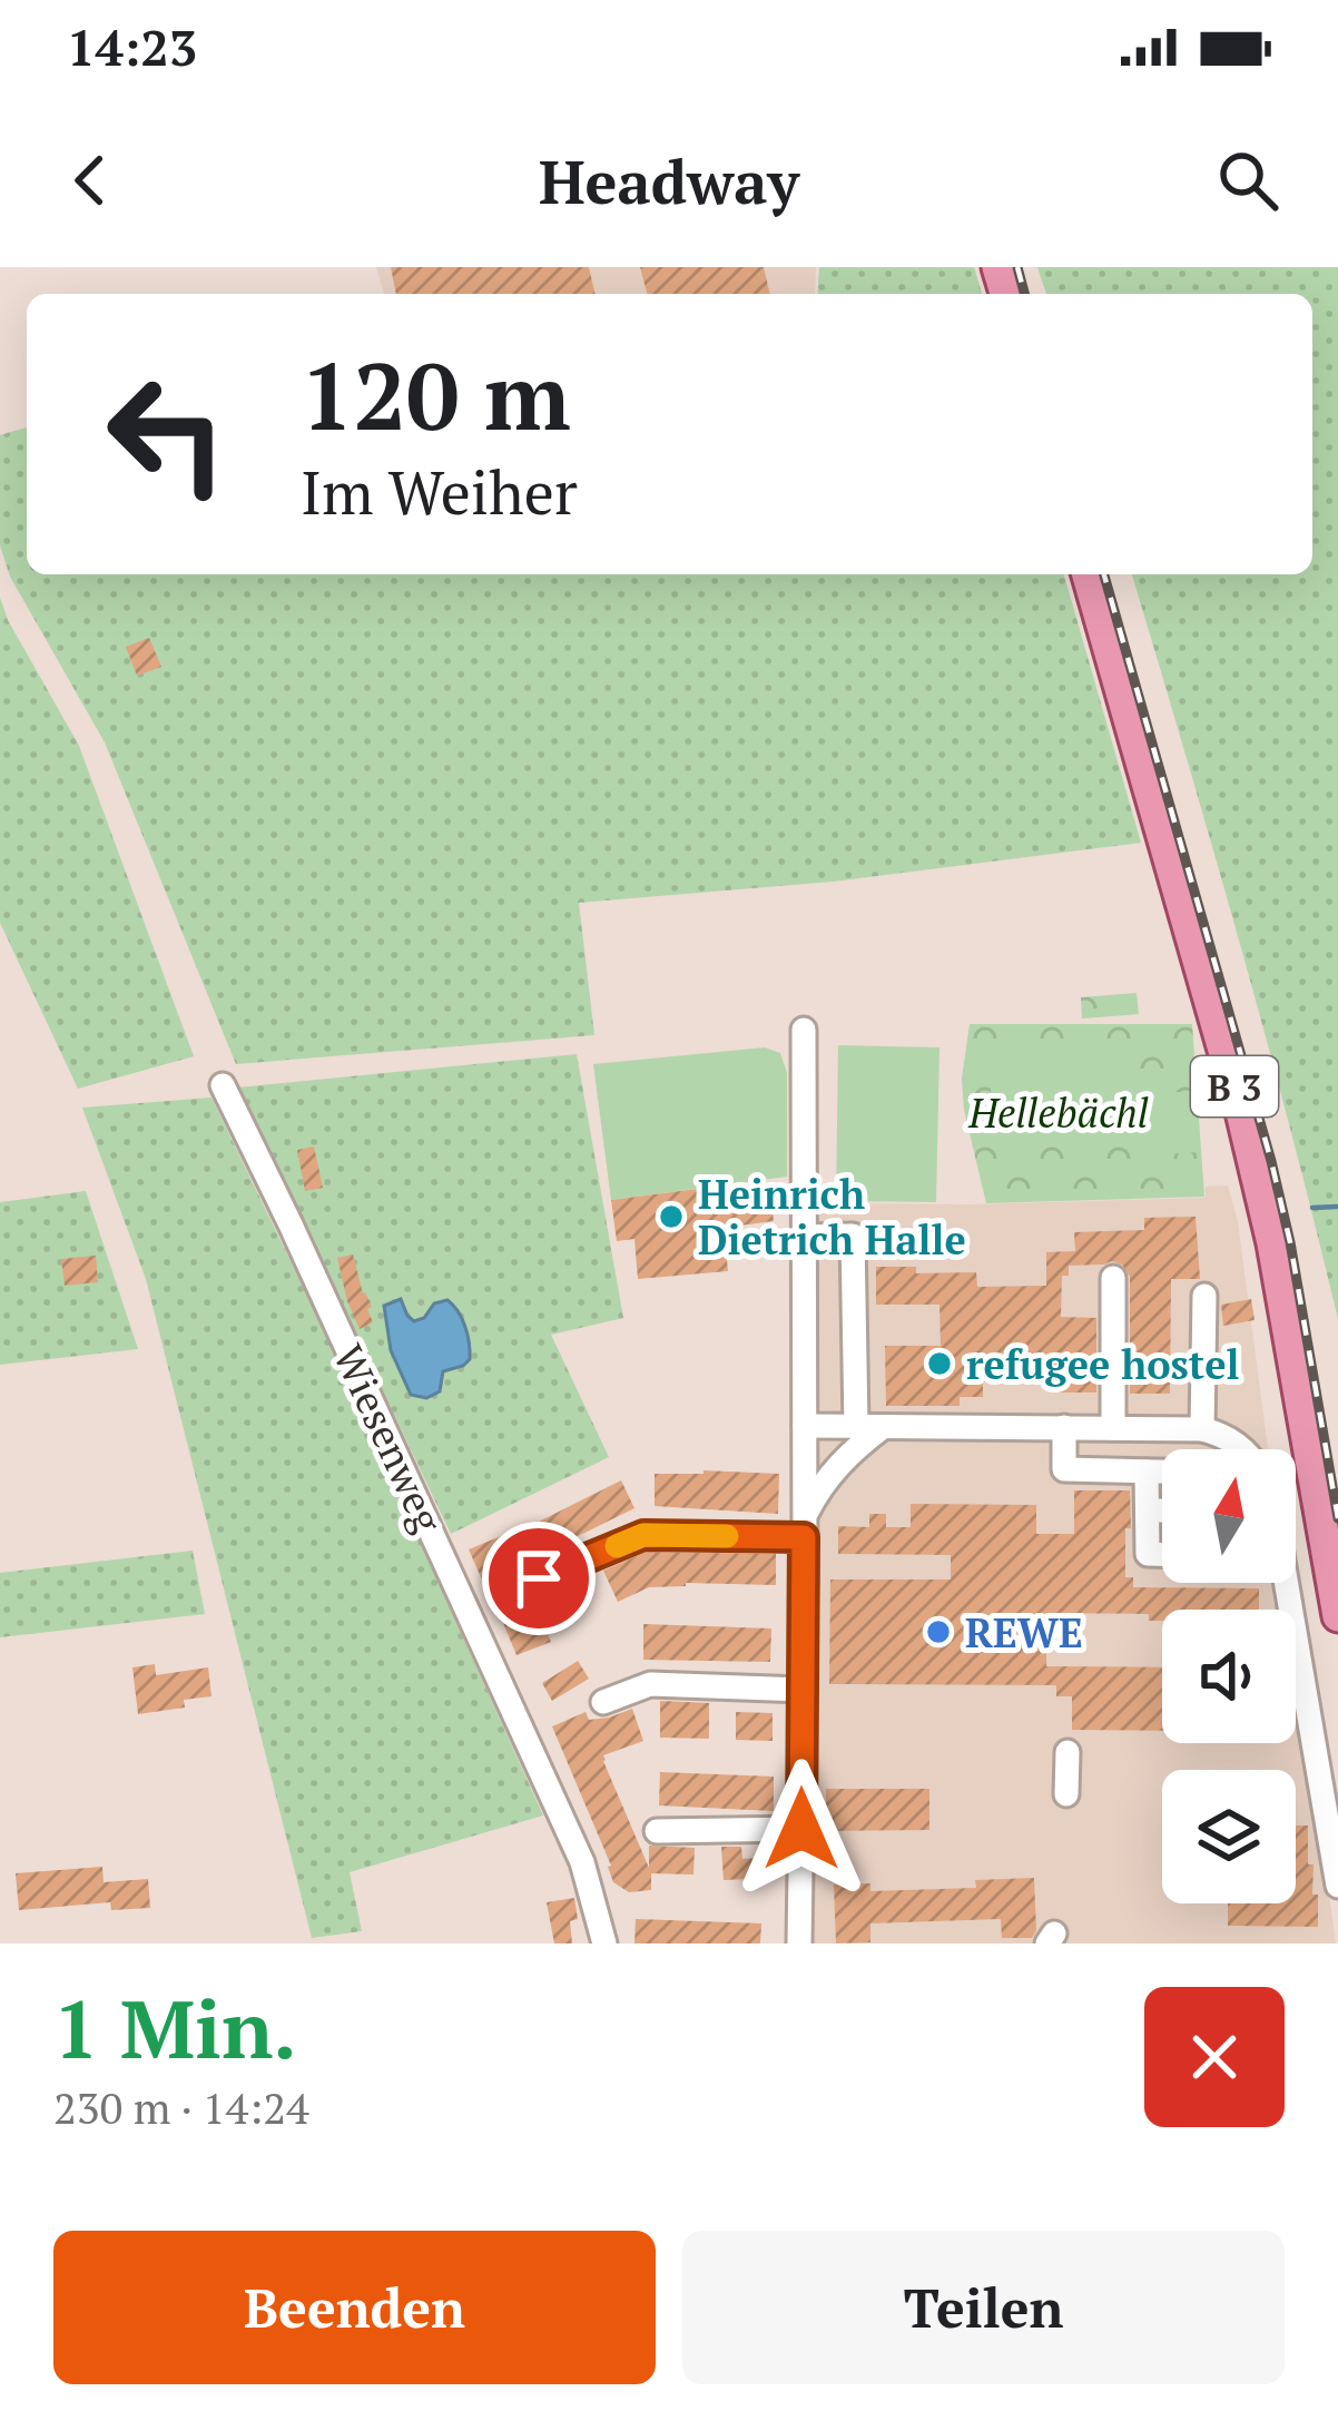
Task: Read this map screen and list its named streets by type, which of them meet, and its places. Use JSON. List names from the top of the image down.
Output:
{
  "streets": {
    "main road": ["B 3"],
    "street": ["Wiesenweg"]
  },
  "parks": ["Hellebächl"],
  "places": ["Heinrich Dietrich Halle", "refugee hostel", "REWE"],
  "north": "top",
  "page": {
    "status": "14:23",
    "header": "Headway",
    "turn": ["120 m", "Im Weiher"],
    "heading": ["1 Min.", "230 m · 14:24"],
    "buttons": ["Beenden", "Teilen"]
  }
}
